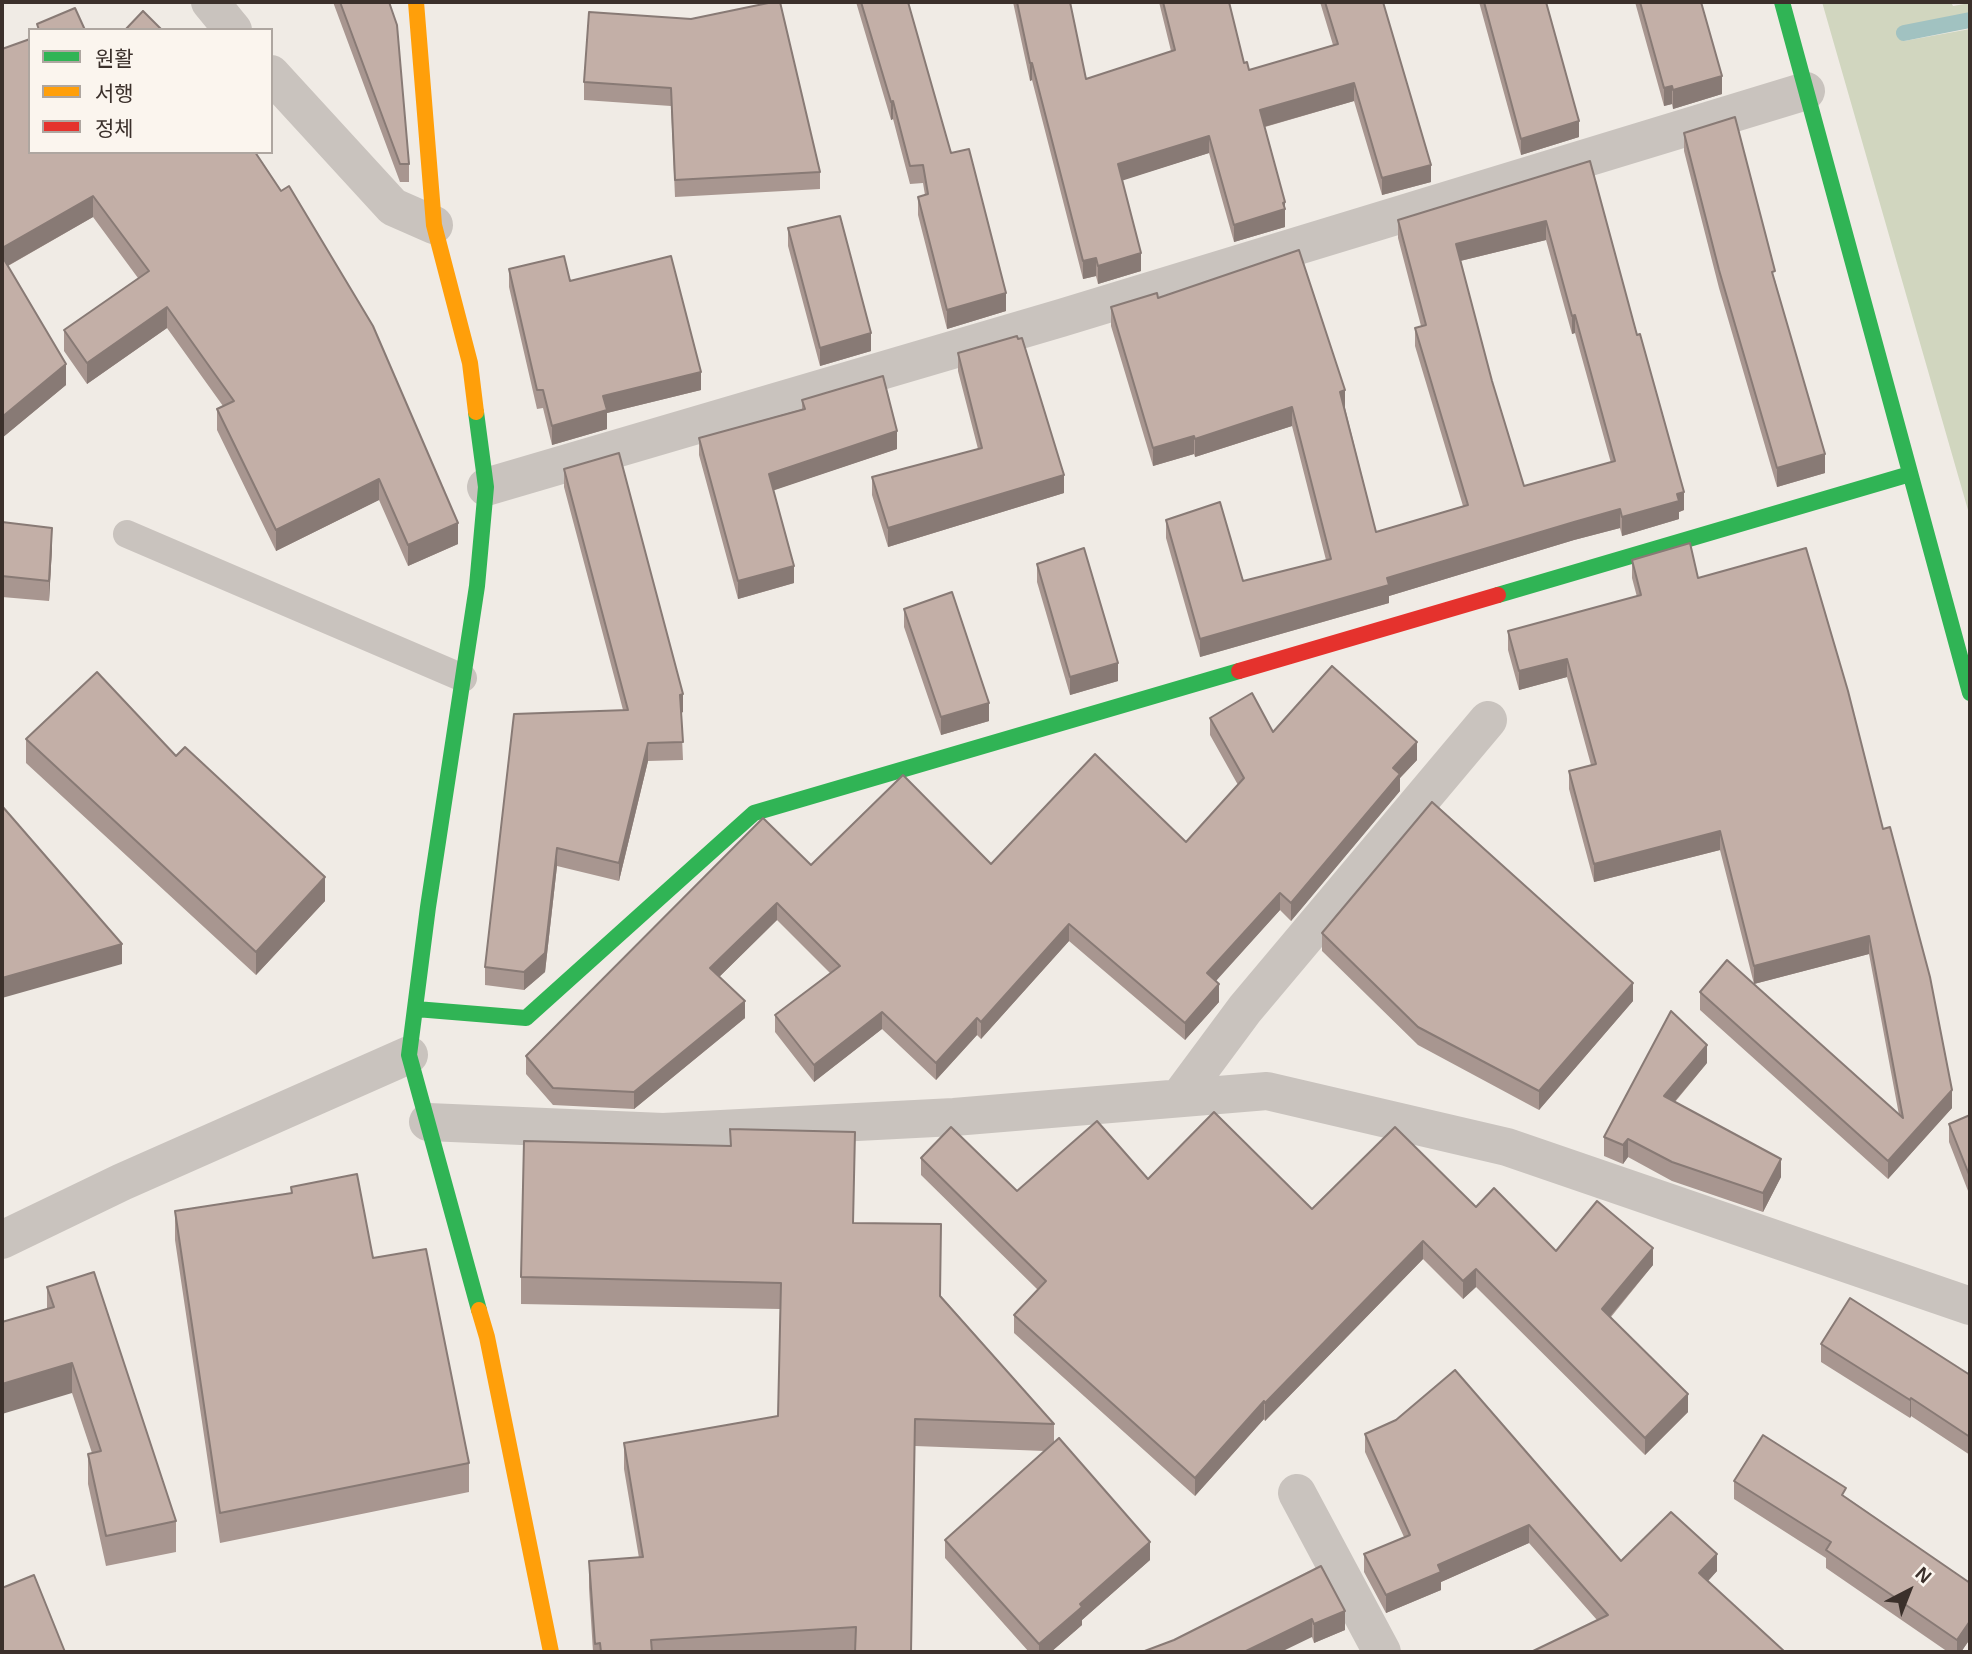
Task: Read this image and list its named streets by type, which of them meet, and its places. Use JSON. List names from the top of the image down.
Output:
{
  "legend": ["원활", "서행", "정체"],
  "north": "top right"
}
